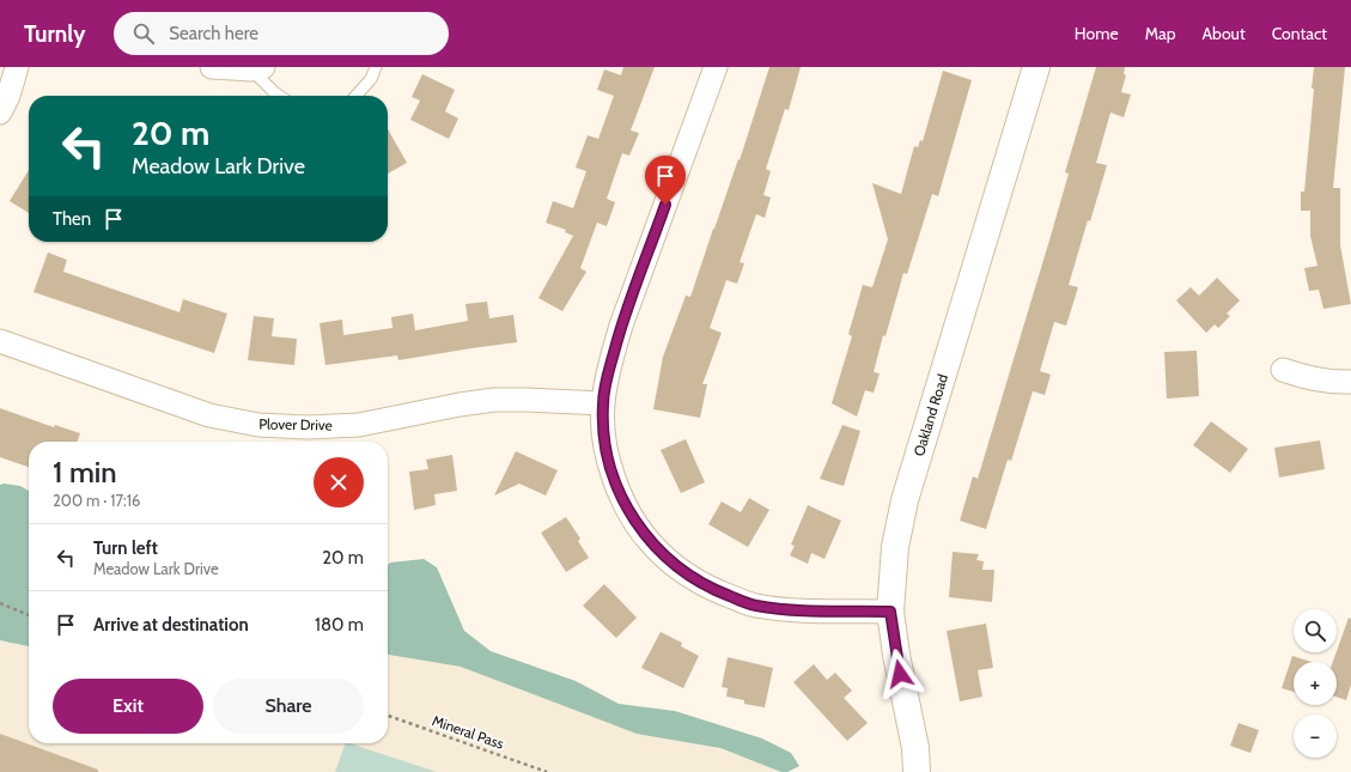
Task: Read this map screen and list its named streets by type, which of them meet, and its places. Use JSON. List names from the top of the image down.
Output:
{
  "streets": {
    "street": ["Oakland Road", "Plover Drive"],
    "path": ["Mineral Pass"]
  },
  "page": {
    "header": "Turnly",
    "search": "Search here",
    "nav": [
      "Home",
      "Map",
      "About",
      "Contact"
    ],
    "turn": ["20 m", "Meadow Lark Drive"],
    "then": "Then",
    "heading": ["1 min", "200 m · 17:16"],
    "list": [
      {
        "name": "Turn left",
        "note": "Meadow Lark Drive",
        "value": "20 m"
      },
      {
        "name": "Arrive at destination",
        "value": "180 m"
      }
    ],
    "map_buttons": ["+", "−"],
    "buttons": ["Exit", "Share"]
  }
}
